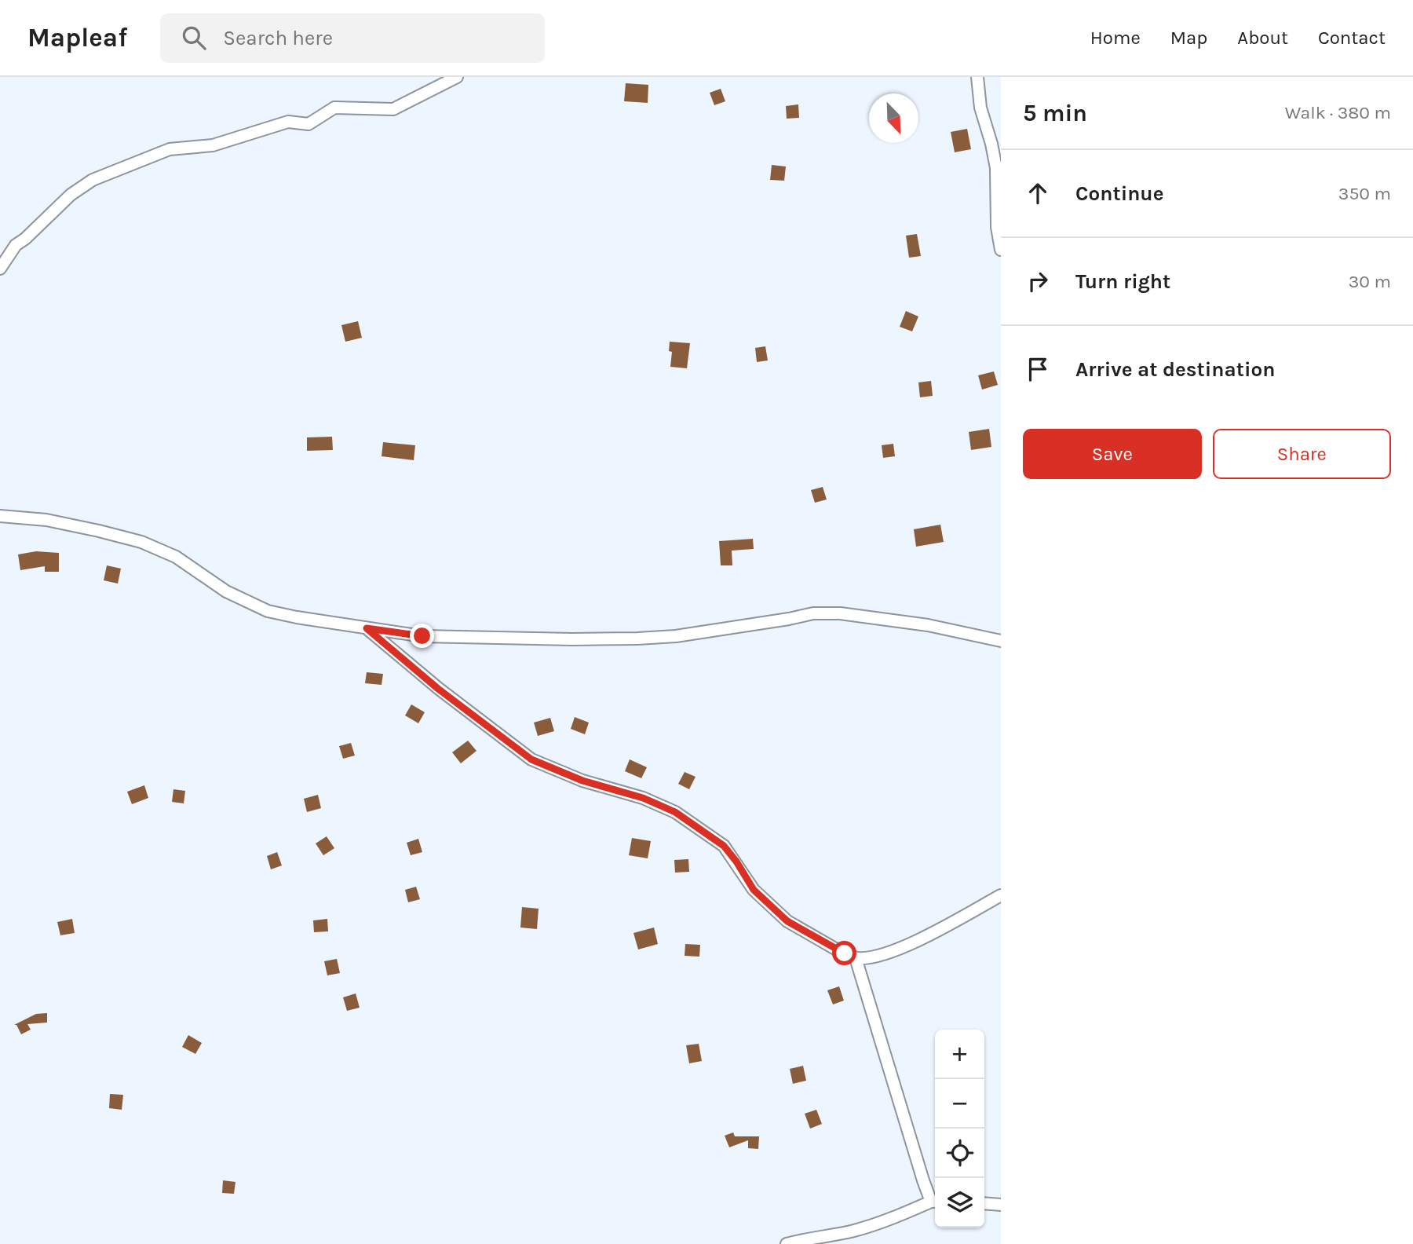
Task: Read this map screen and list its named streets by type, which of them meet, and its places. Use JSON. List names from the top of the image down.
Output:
{
  "north": "bottom right",
  "page": {
    "header": "Mapleaf",
    "search": "Search here",
    "nav": [
      "Home",
      "Map",
      "About",
      "Contact"
    ],
    "heading": ["5 min", "Walk · 380 m"],
    "list": [
      ["Continue", "350 m"],
      ["Turn right", "30 m"],
      "Arrive at destination"
    ],
    "buttons": ["Save", "Share"],
    "map_buttons": ["+", "−"]
  }
}
